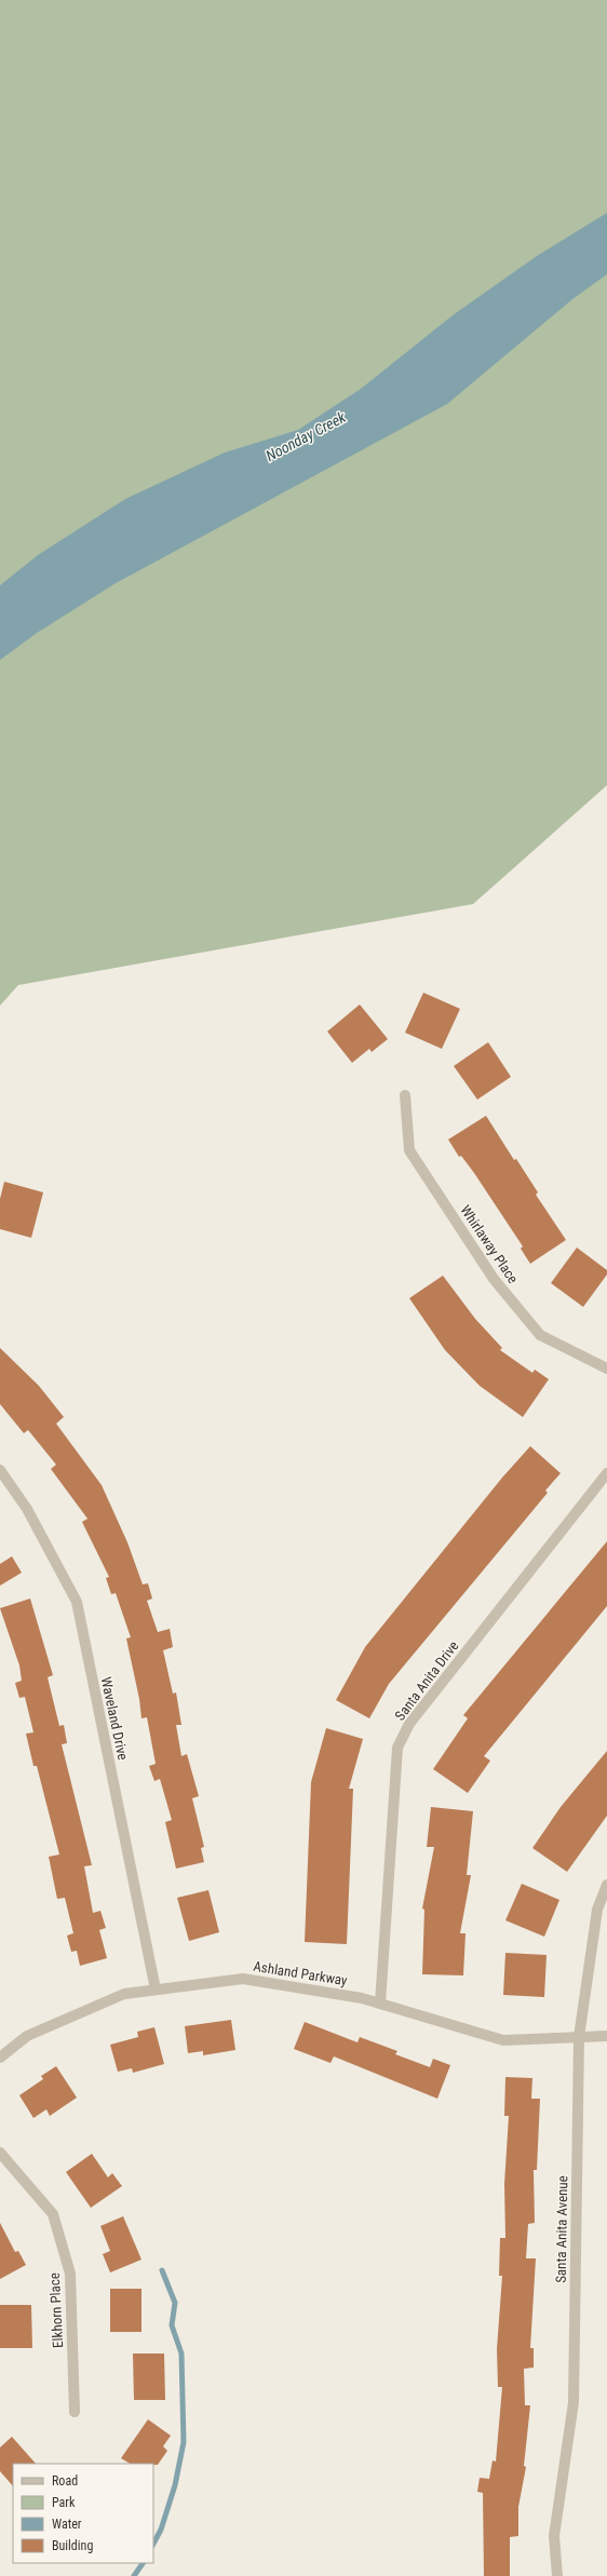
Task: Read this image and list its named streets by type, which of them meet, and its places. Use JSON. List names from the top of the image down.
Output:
{
  "streets": {
    "street": [
      "Whirlaway Place",
      "Santa Anita Drive",
      "Waveland Drive",
      "Ashland Parkway",
      "Santa Anita Avenue",
      "Elkhorn Place"
    ]
  },
  "crossings": [
    ["Santa Anita Drive", "Ashland Parkway"],
    ["Waveland Drive", "Ashland Parkway"],
    ["Ashland Parkway", "Santa Anita Avenue"]
  ],
  "water": ["Noonday Creek"],
  "legend": [
    "Road",
    "Park",
    "Water",
    "Building"
  ]
}
